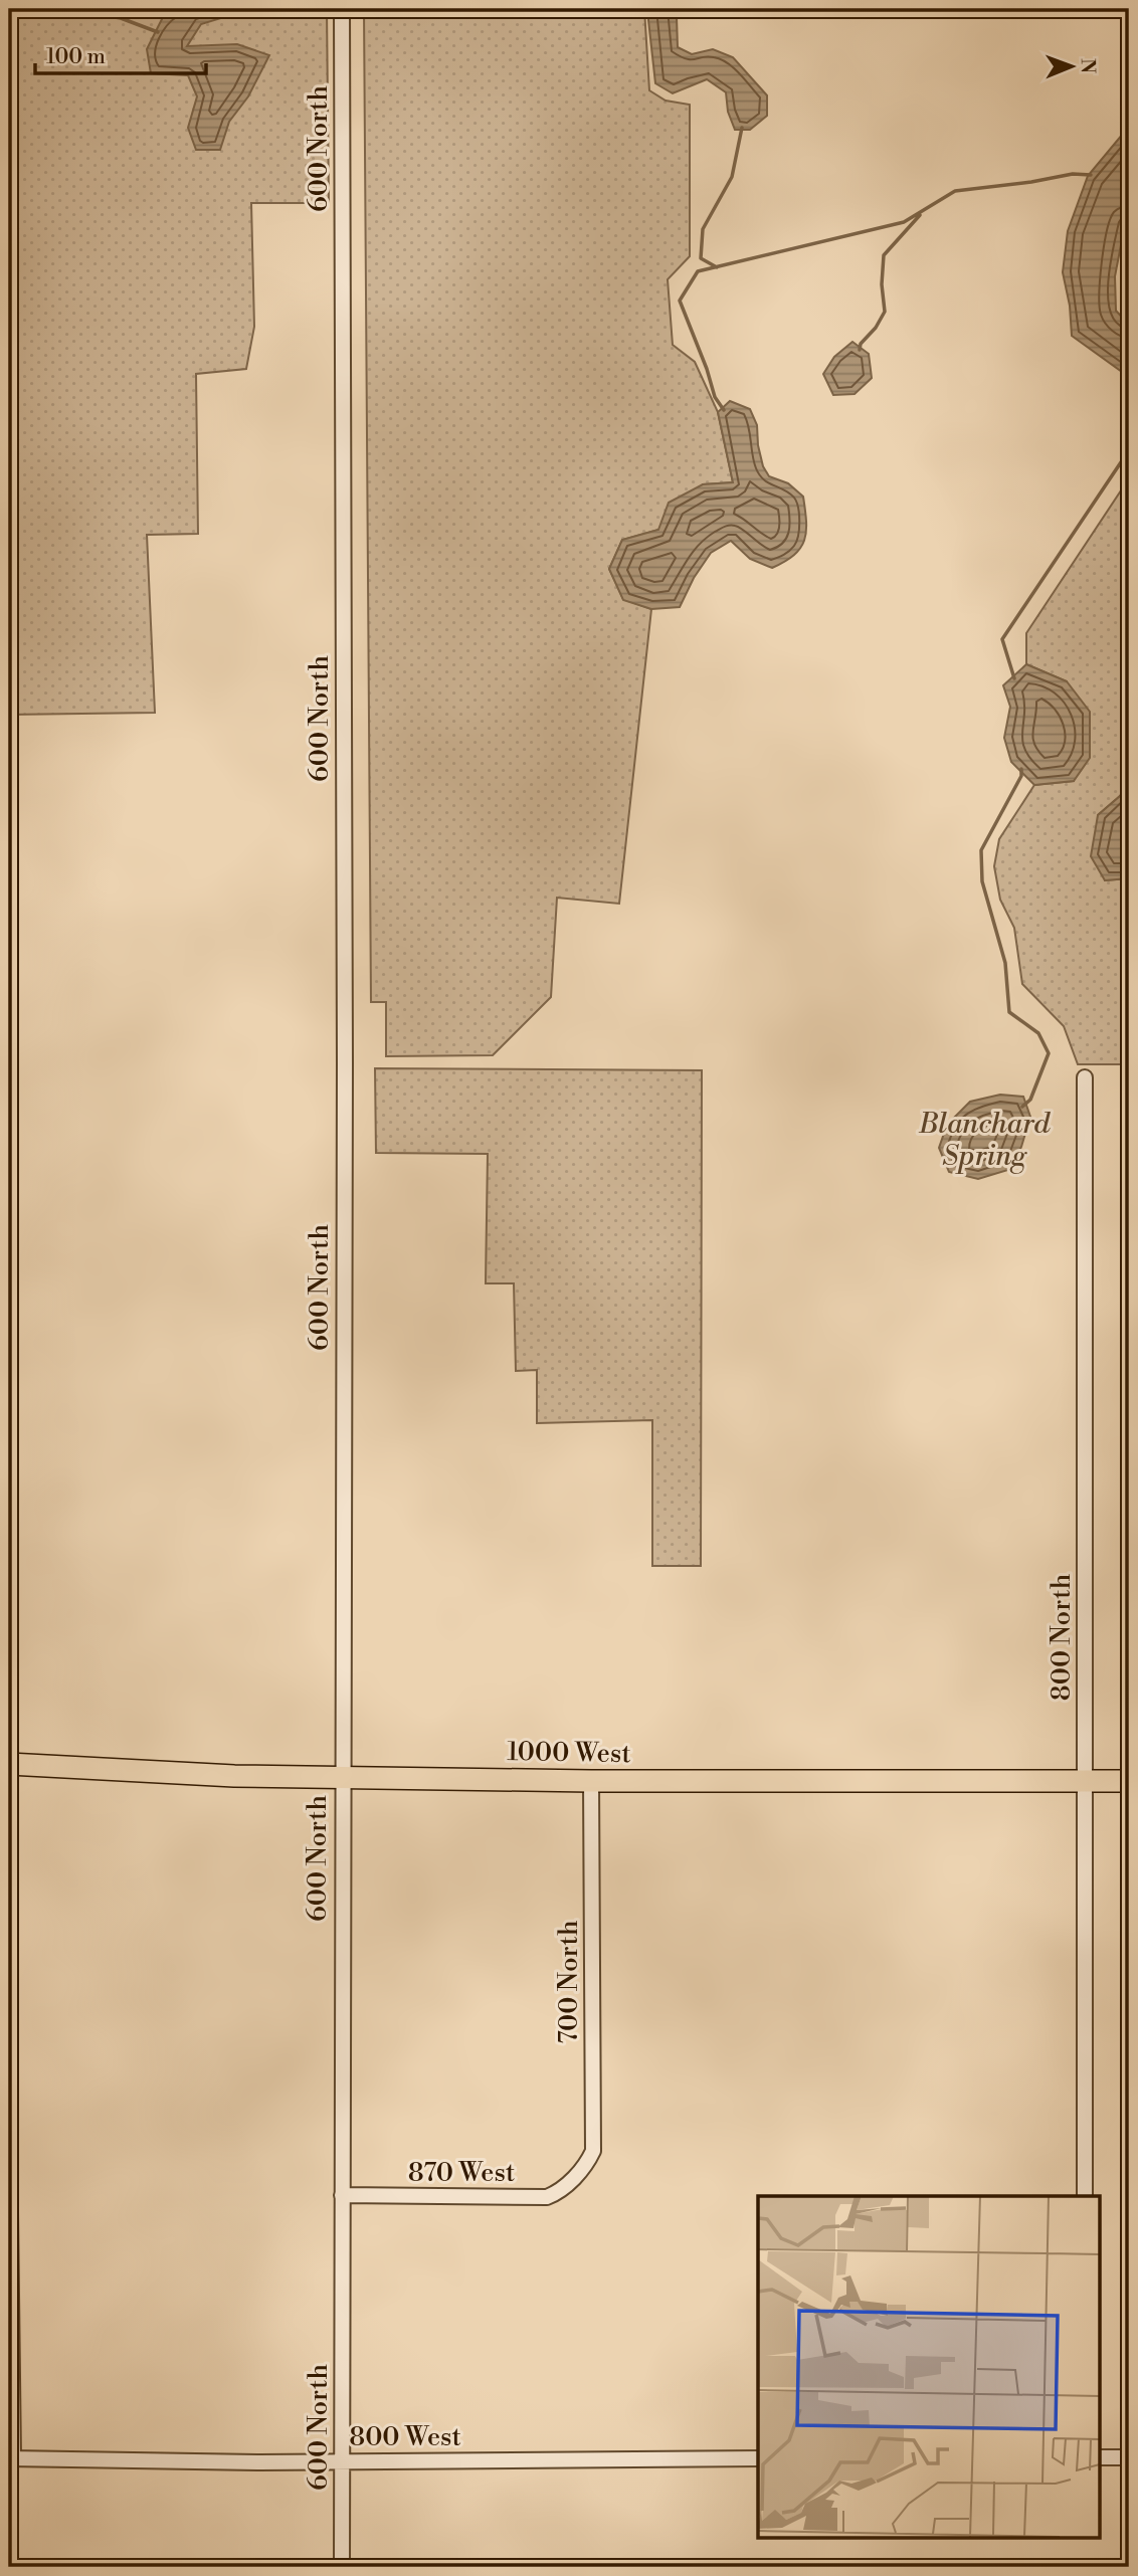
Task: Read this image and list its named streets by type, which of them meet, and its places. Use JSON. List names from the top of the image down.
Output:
{
  "streets": {
    "main road": ["1000 West"],
    "street": [
      "600 North",
      "800 North",
      "700 North",
      "870 West",
      "800 West"
    ]
  },
  "crossings": [
    ["600 North", "1000 West"],
    ["600 North", "870 West"],
    ["600 North", "800 West"],
    ["800 North", "1000 West"],
    ["1000 West", "700 North"],
    ["700 North", "870 West"]
  ],
  "water": ["Blanchard Spring"],
  "scale_bar": "100 m",
  "north": "right"
}
